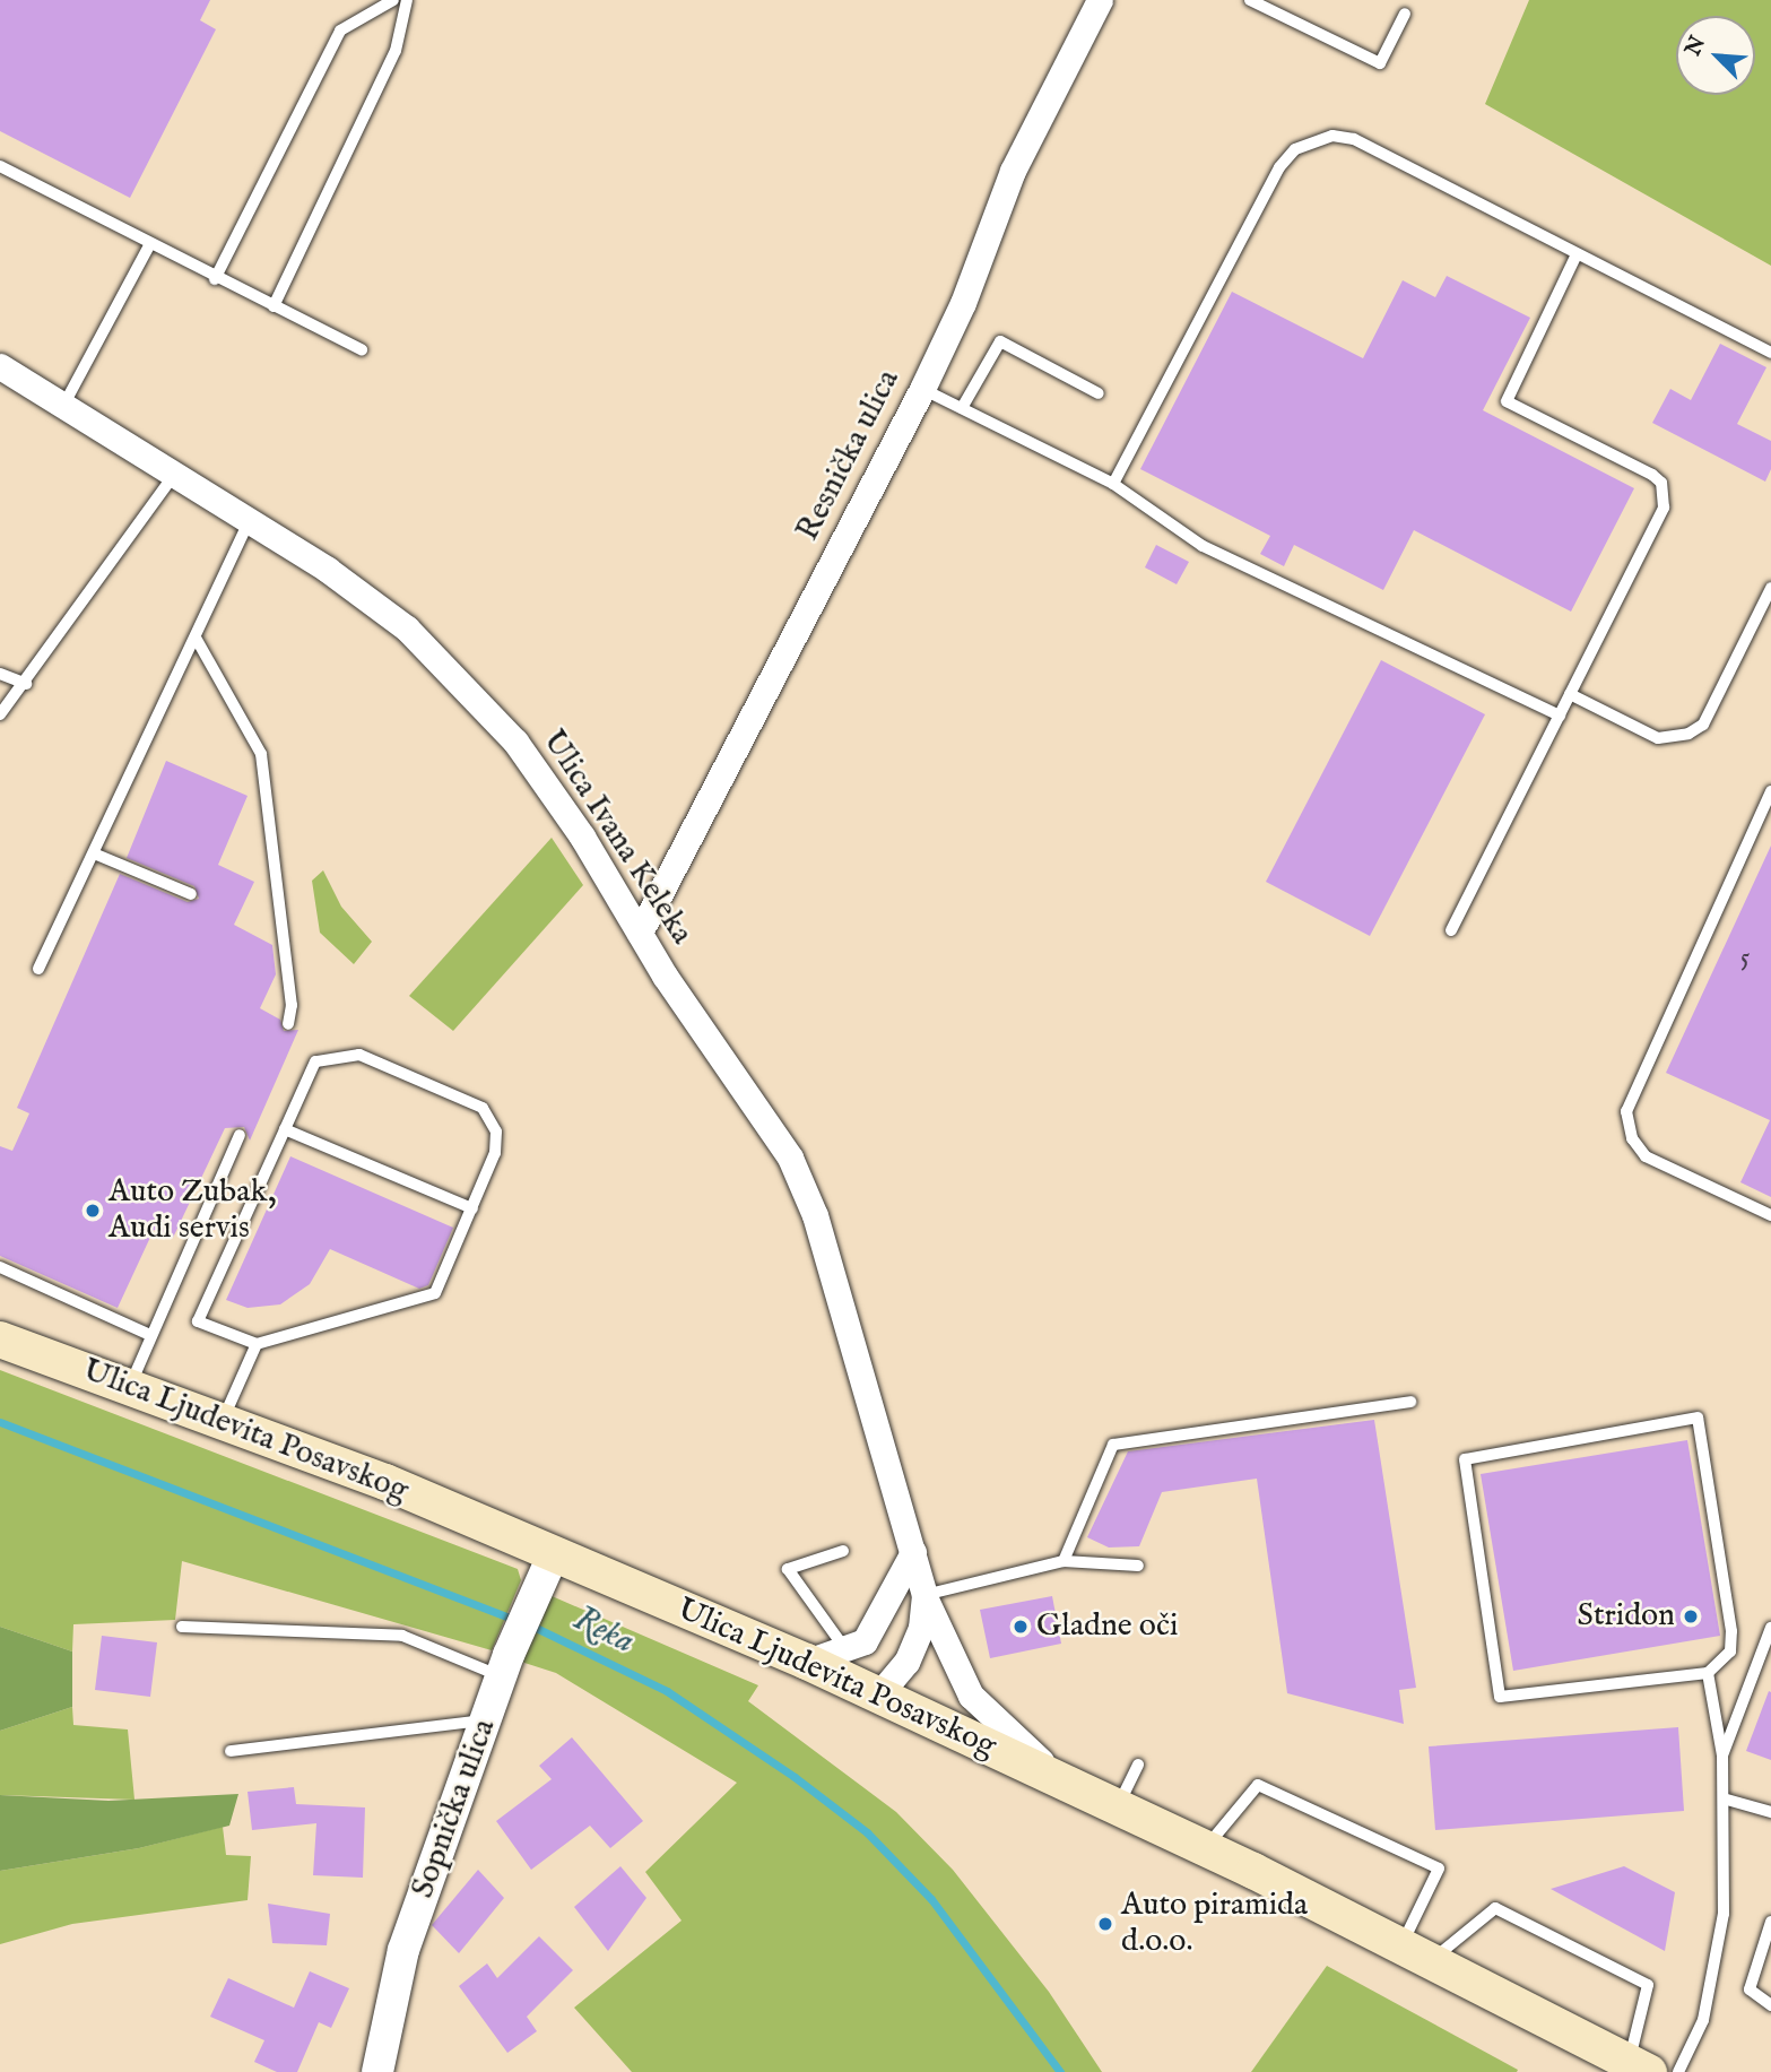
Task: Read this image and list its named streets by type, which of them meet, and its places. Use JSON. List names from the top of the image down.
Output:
{
  "streets": {
    "main road": ["Ulica Ljudevita Posavskog"],
    "street": ["Resnička ulica", "Ulica Ivana Keleka", "Sopnička ulica"]
  },
  "crossings": [
    ["Resnička ulica", "Ulica Ivana Keleka"],
    ["Ulica Ivana Keleka", "Ulica Ljudevita Posavskog"],
    ["Ulica Ljudevita Posavskog", "Sopnička ulica"]
  ],
  "water": ["Reka"],
  "places": [
    "Auto Zubak, Audi servis",
    "Stridon",
    "Gladne oči",
    "Auto piramida d.o.o."
  ],
  "house_numbers": ["5"],
  "north": "top left"
}
